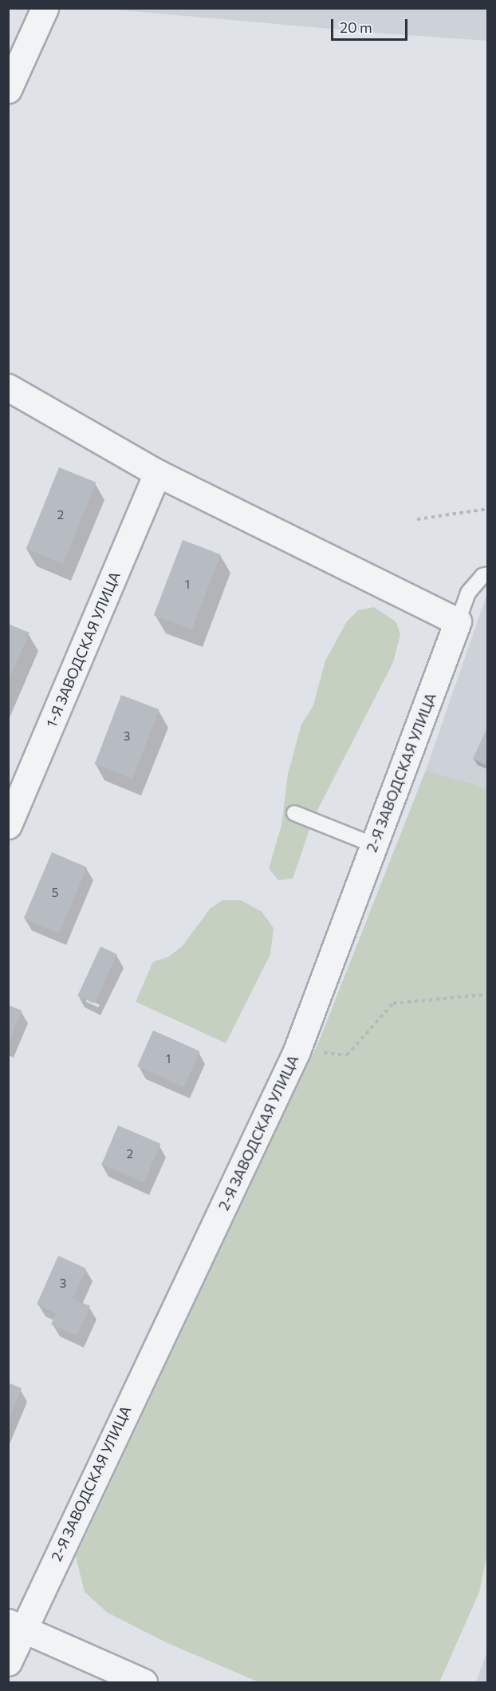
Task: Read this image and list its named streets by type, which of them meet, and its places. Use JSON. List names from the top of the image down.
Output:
{
  "streets": {
    "street": ["1-Я ЗАВОДСКАЯ УЛИЦА", "2-Я ЗАВОДСКАЯ УЛИЦА"]
  },
  "house_numbers": [
    "2",
    "1",
    "3",
    "5",
    "1",
    "2",
    "3"
  ],
  "scale_bar": "20 m"
}
